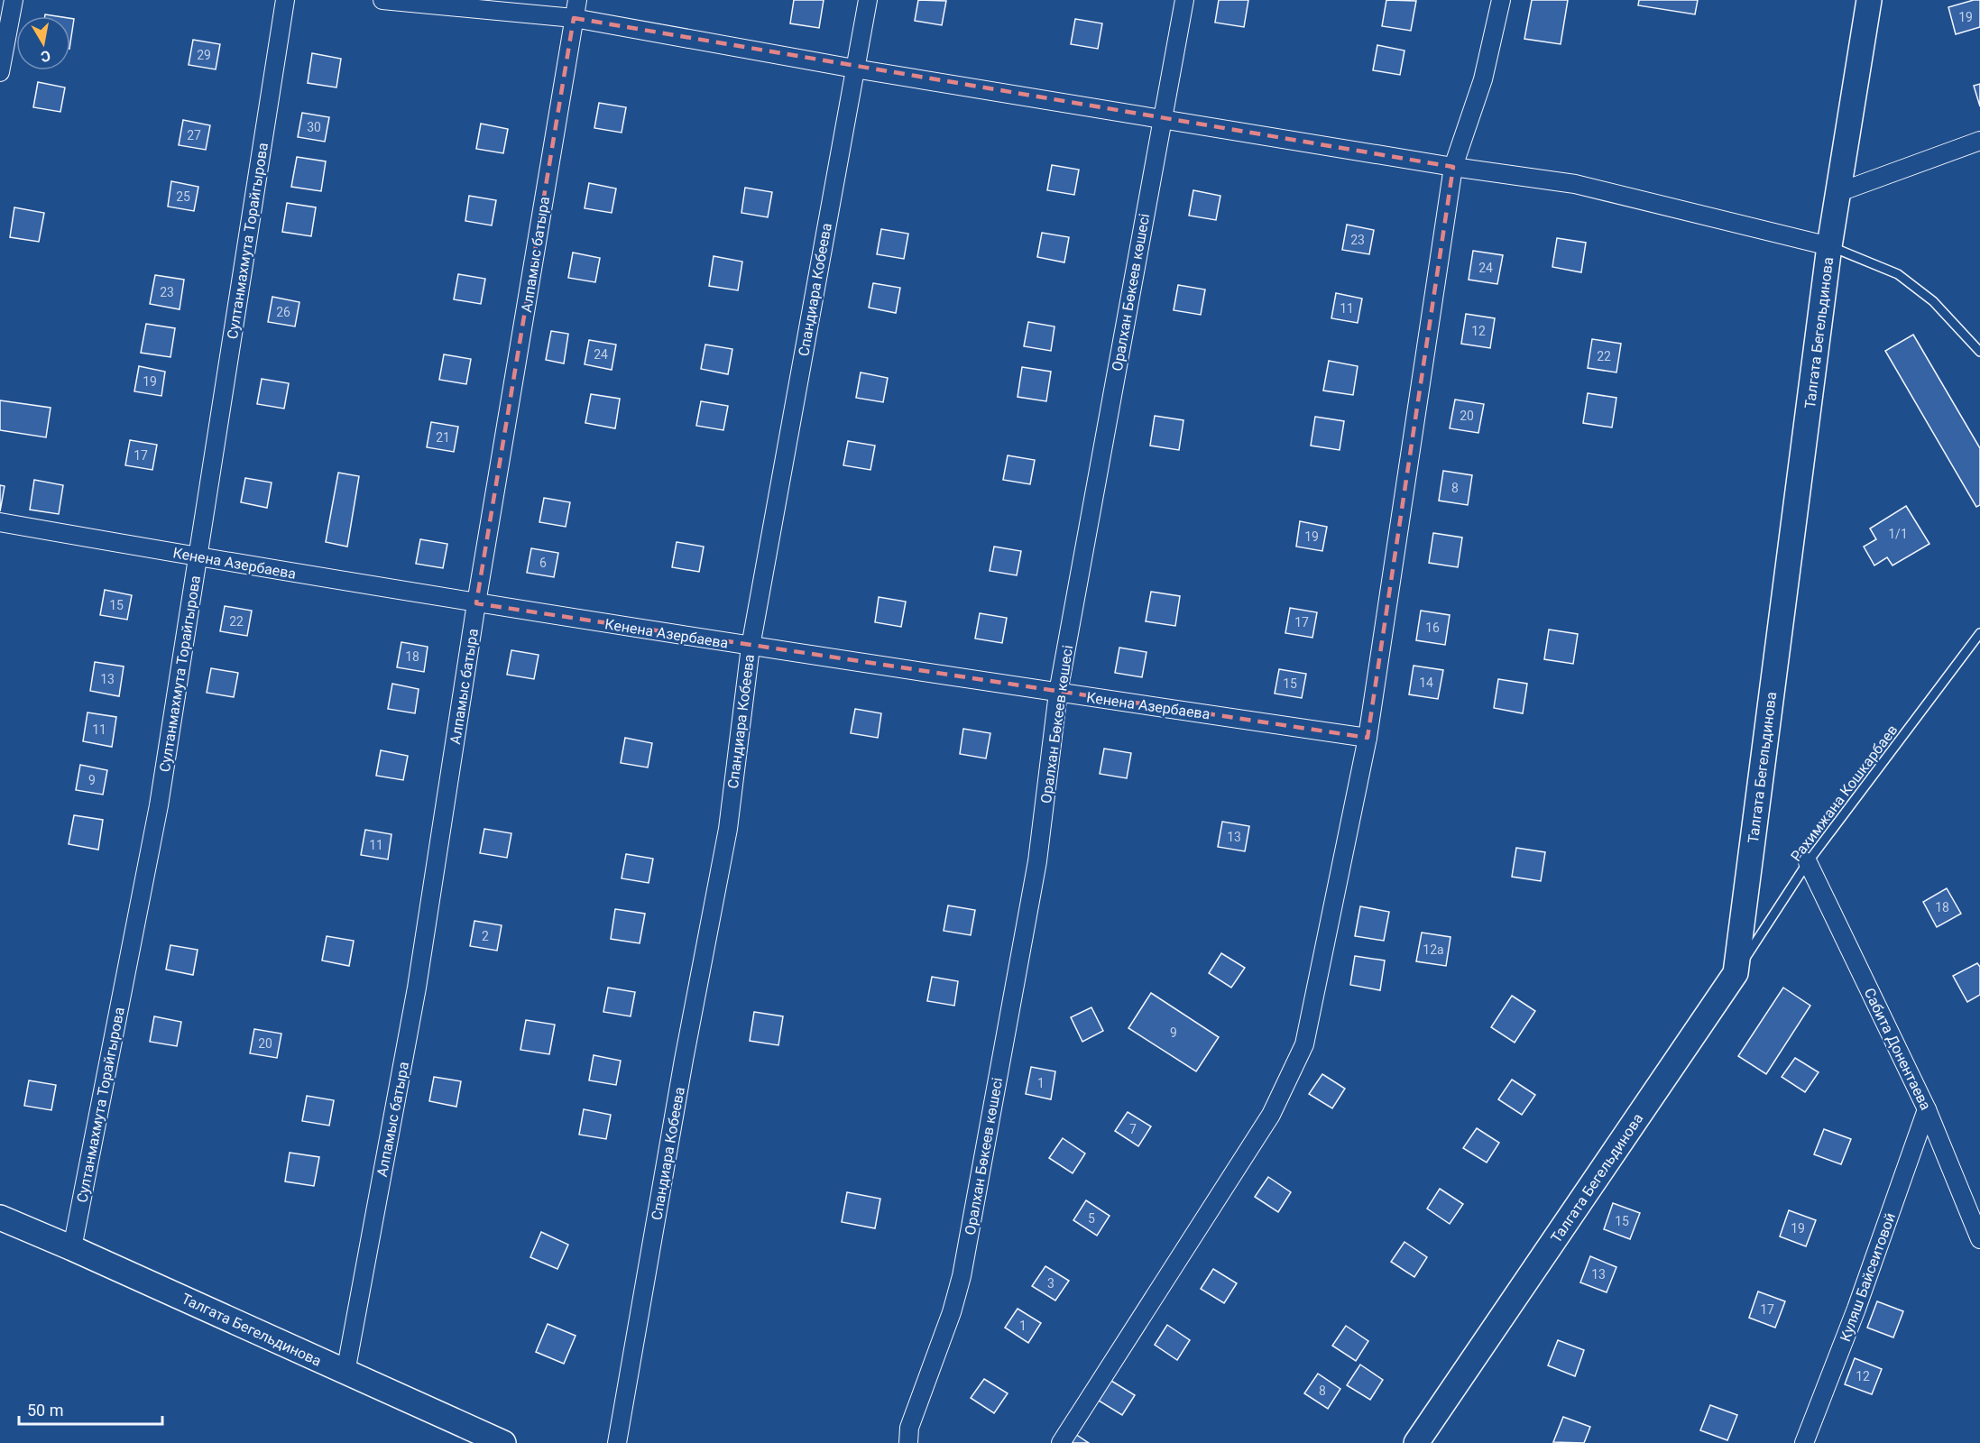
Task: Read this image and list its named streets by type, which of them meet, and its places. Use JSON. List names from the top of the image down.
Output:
{
  "streets": {
    "street": [
      "Султанмахмута Торайгырова",
      "Алпамыс батыра",
      "Спандиара Кобеева",
      "Оралхан Бөкеев көшесі",
      "Талгата Бегельдинова",
      "Кенена Азербаева",
      "Сабита Донентаева",
      "Куляш Байсеитовой"
    ],
    "lane": ["Рахимжана Кошкарбаев"]
  },
  "crossings": [
    ["Султанмахмута Торайгырова", "Талгата Бегельдинова"],
    ["Султанмахмута Торайгырова", "Кенена Азербаева"],
    ["Алпамыс батыра", "Талгата Бегельдинова"],
    ["Алпамыс батыра", "Кенена Азербаева"],
    ["Спандиара Кобеева", "Кенена Азербаева"],
    ["Оралхан Бөкеев көшесі", "Кенена Азербаева"],
    ["Талгата Бегельдинова", "Рахимжана Кошкарбаев"],
    ["Рахимжана Кошкарбаев", "Сабита Донентаева"],
    ["Сабита Донентаева", "Куляш Байсеитовой"]
  ],
  "house_numbers": [
    "19",
    "29",
    "30",
    "27",
    "25",
    "23",
    "24",
    "23",
    "11",
    "26",
    "12",
    "24",
    "22",
    "19",
    "20",
    "21",
    "17",
    "8",
    "1/1",
    "19",
    "6",
    "15",
    "22",
    "17",
    "16",
    "18",
    "13",
    "14",
    "15",
    "11",
    "9",
    "13",
    "11",
    "18",
    "2",
    "12а",
    "9",
    "20",
    "1",
    "7",
    "5",
    "15",
    "19",
    "13",
    "3",
    "17",
    "1",
    "12",
    "8"
  ],
  "scale_bar": "50 m",
  "north": "bottom"
}
